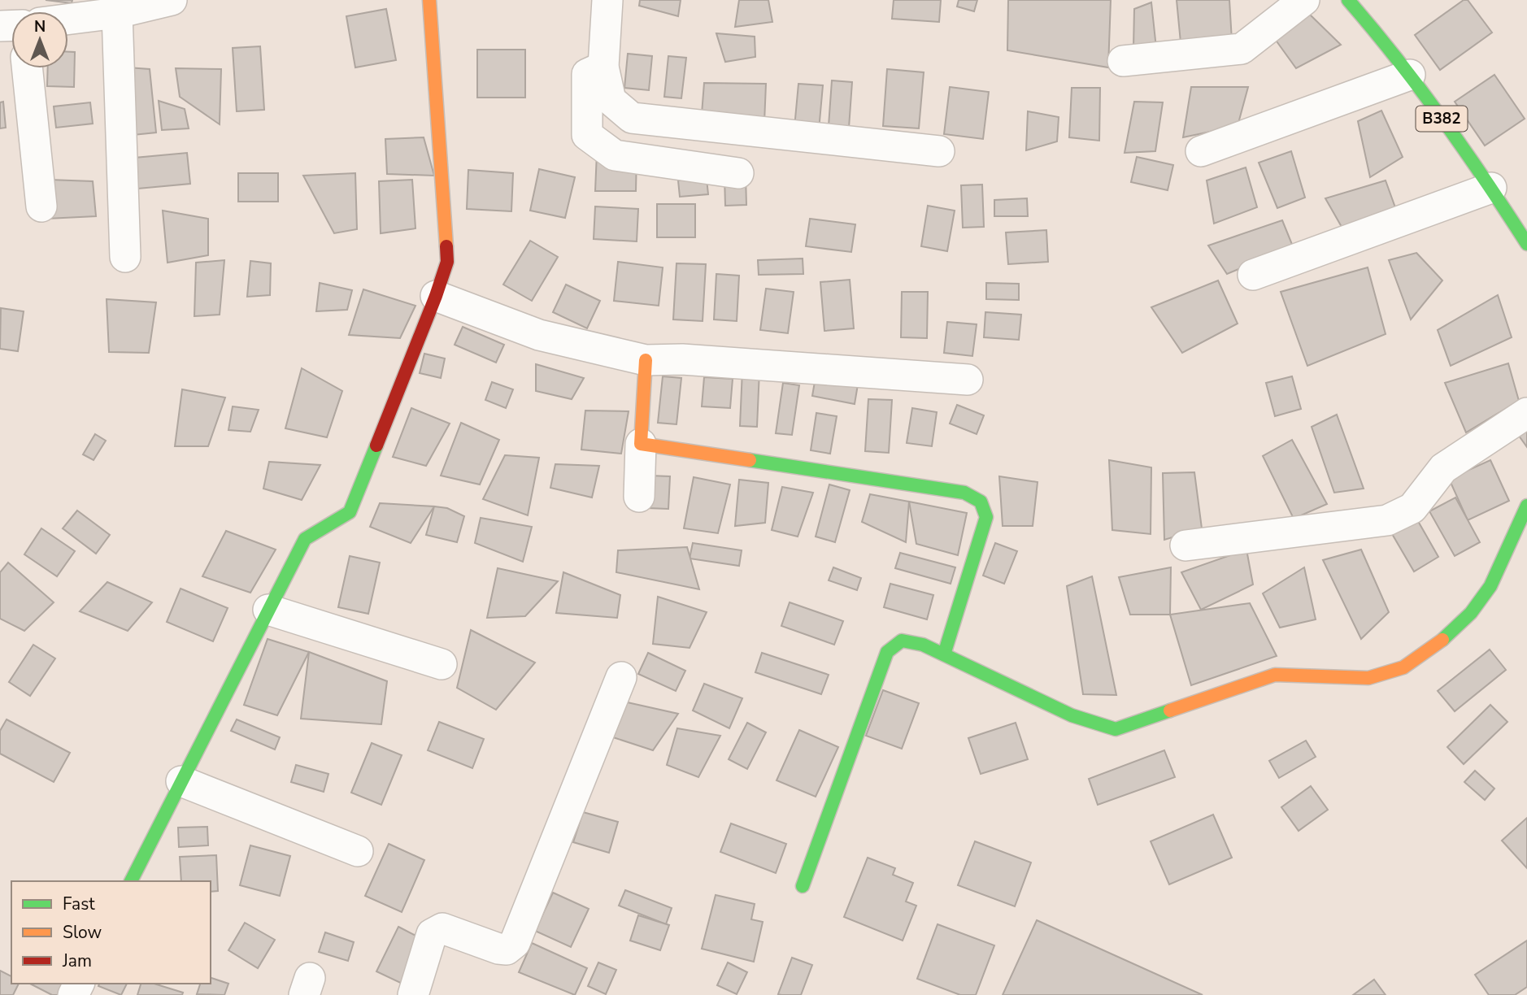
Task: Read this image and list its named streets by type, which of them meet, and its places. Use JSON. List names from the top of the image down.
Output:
{
  "streets": {
    "street": ["B382"]
  },
  "legend": ["Fast", "Slow", "Jam"],
  "north": "top"
}
